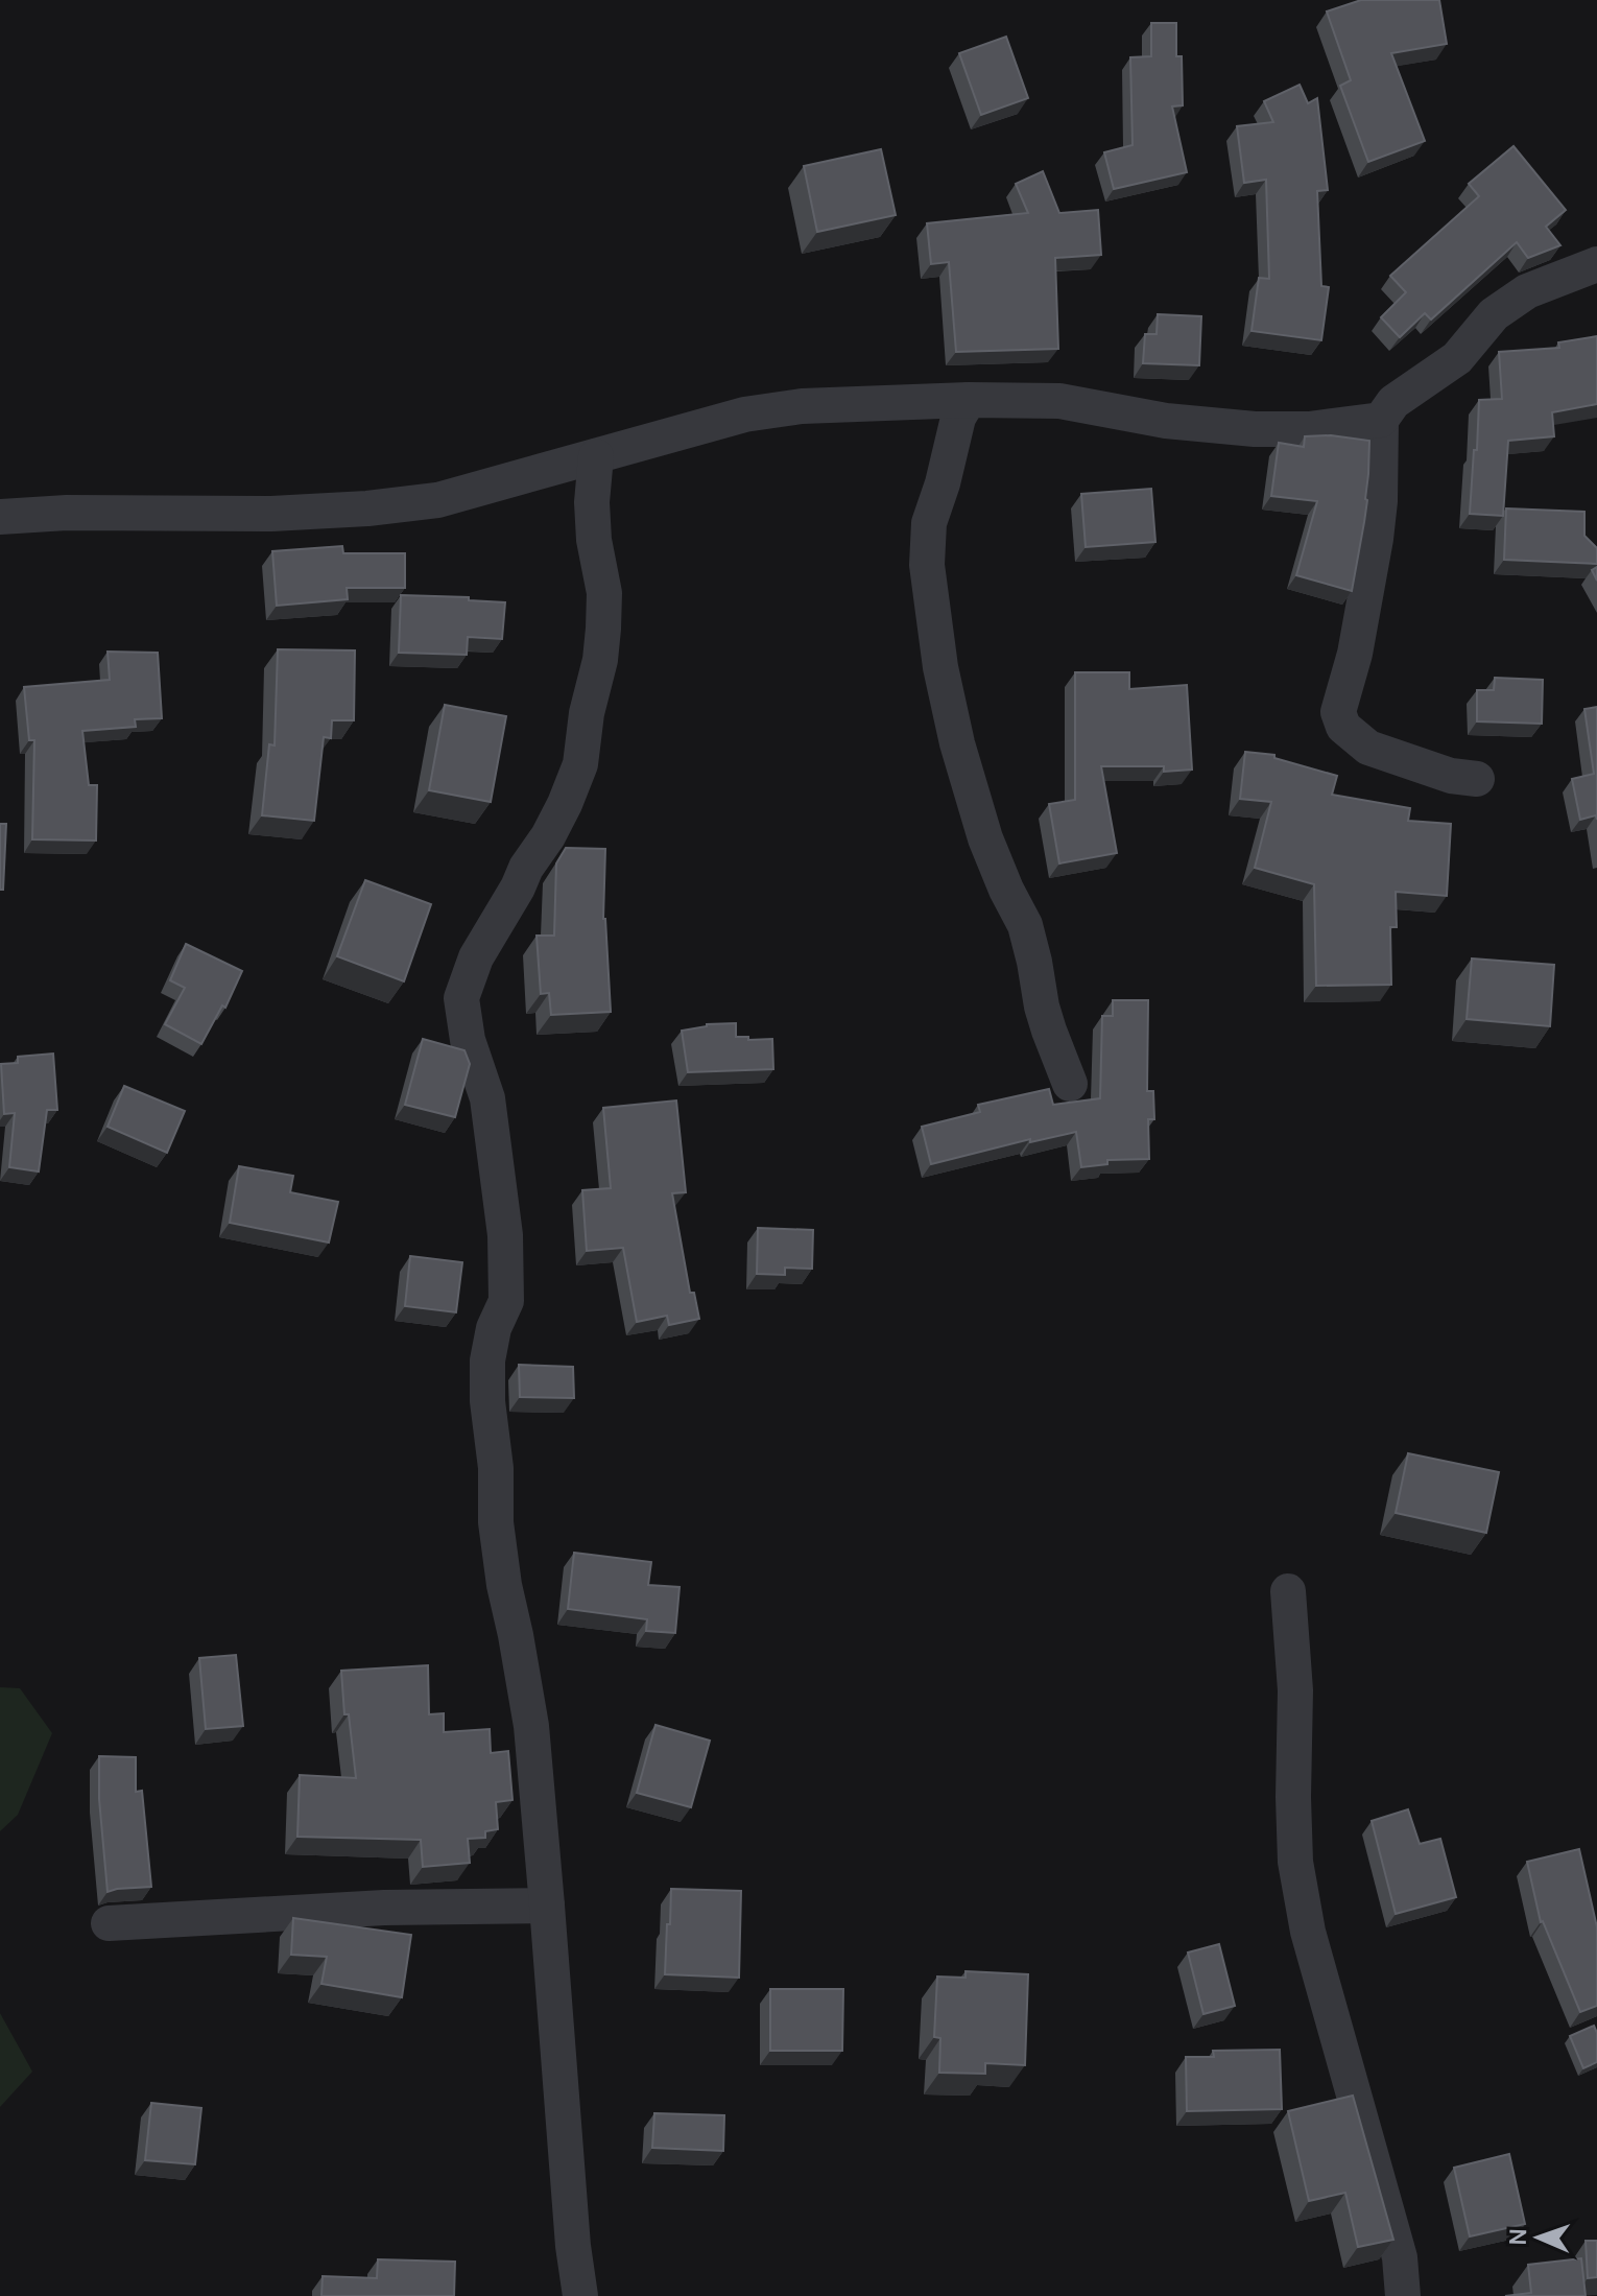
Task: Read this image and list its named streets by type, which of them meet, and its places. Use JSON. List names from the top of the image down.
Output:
{
  "north": "left"
}
